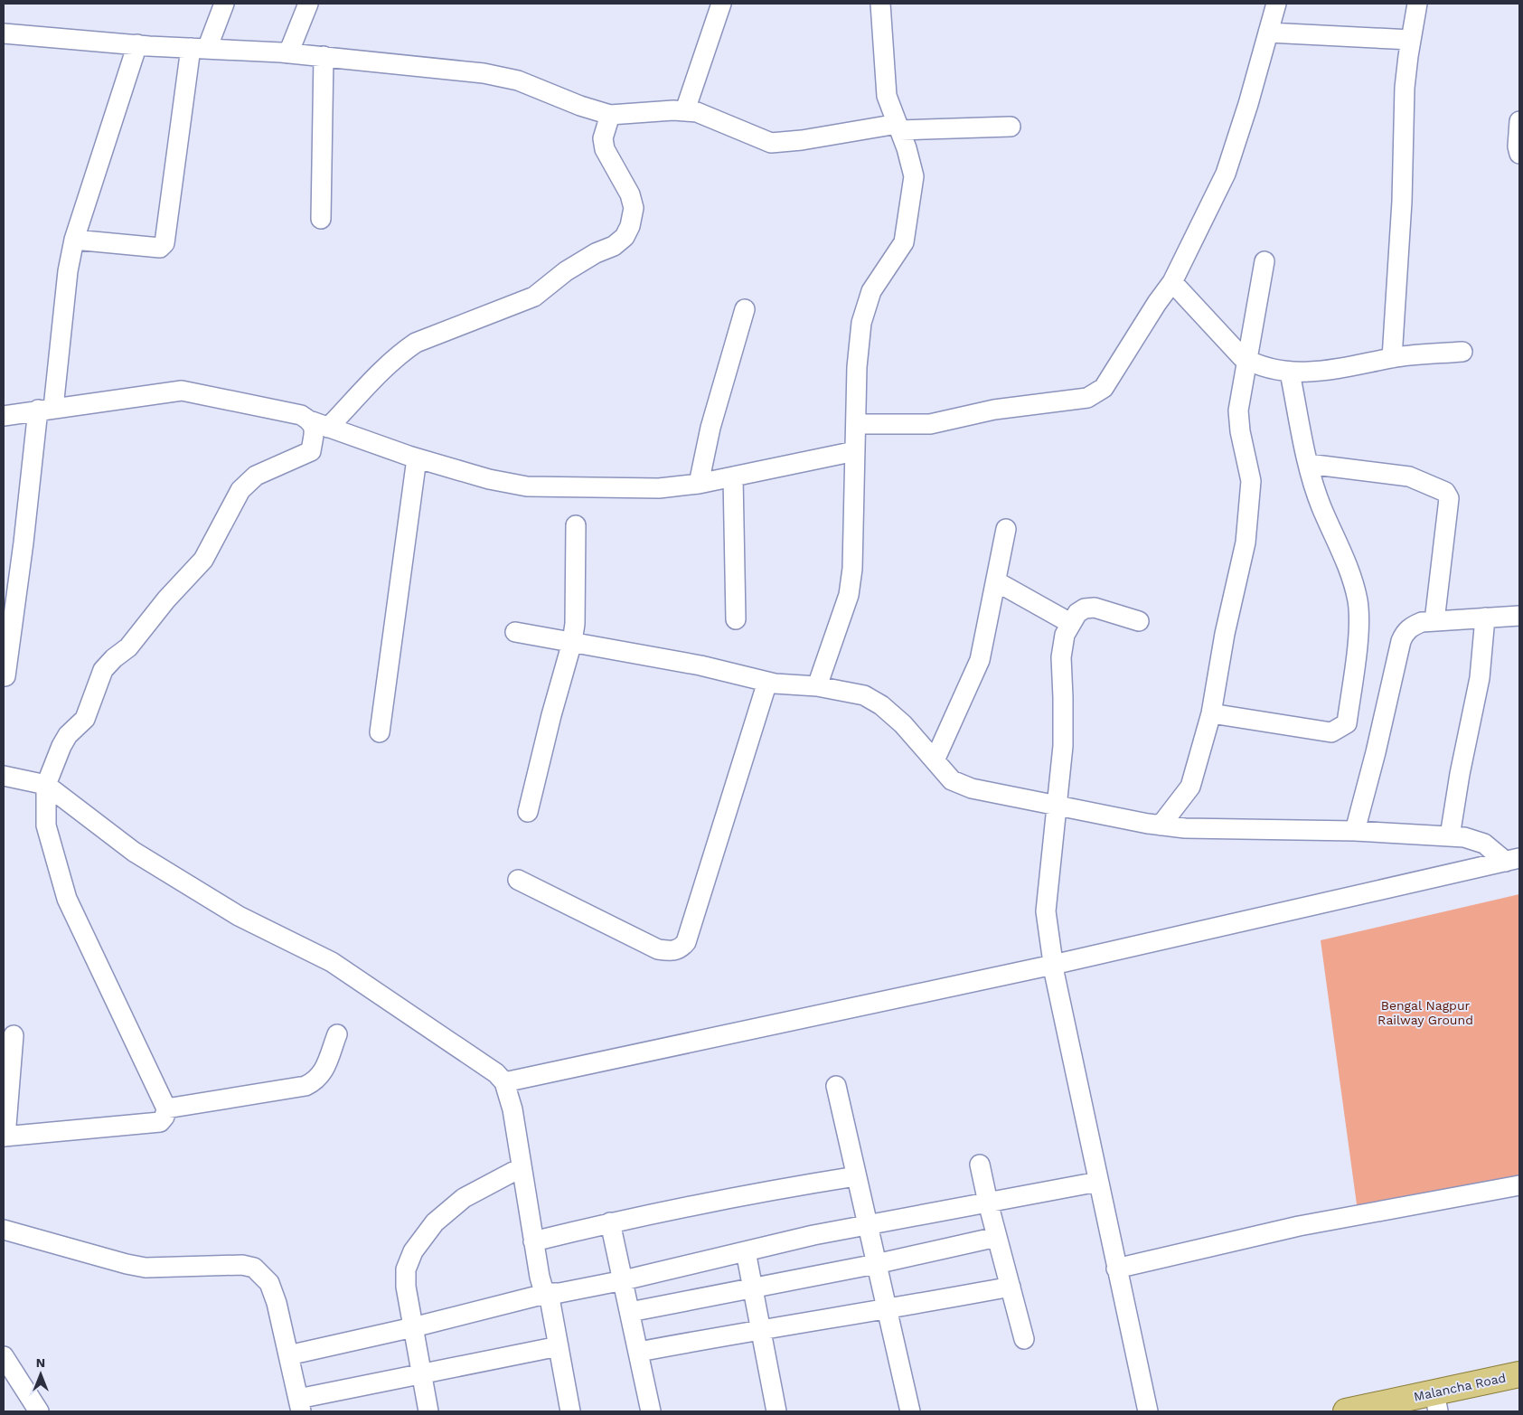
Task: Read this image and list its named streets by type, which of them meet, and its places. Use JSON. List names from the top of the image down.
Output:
{
  "streets": {
    "main road": ["Malancha Road"]
  },
  "parks": ["Bengal Nagpur Railway Ground"],
  "north": "top"
}
